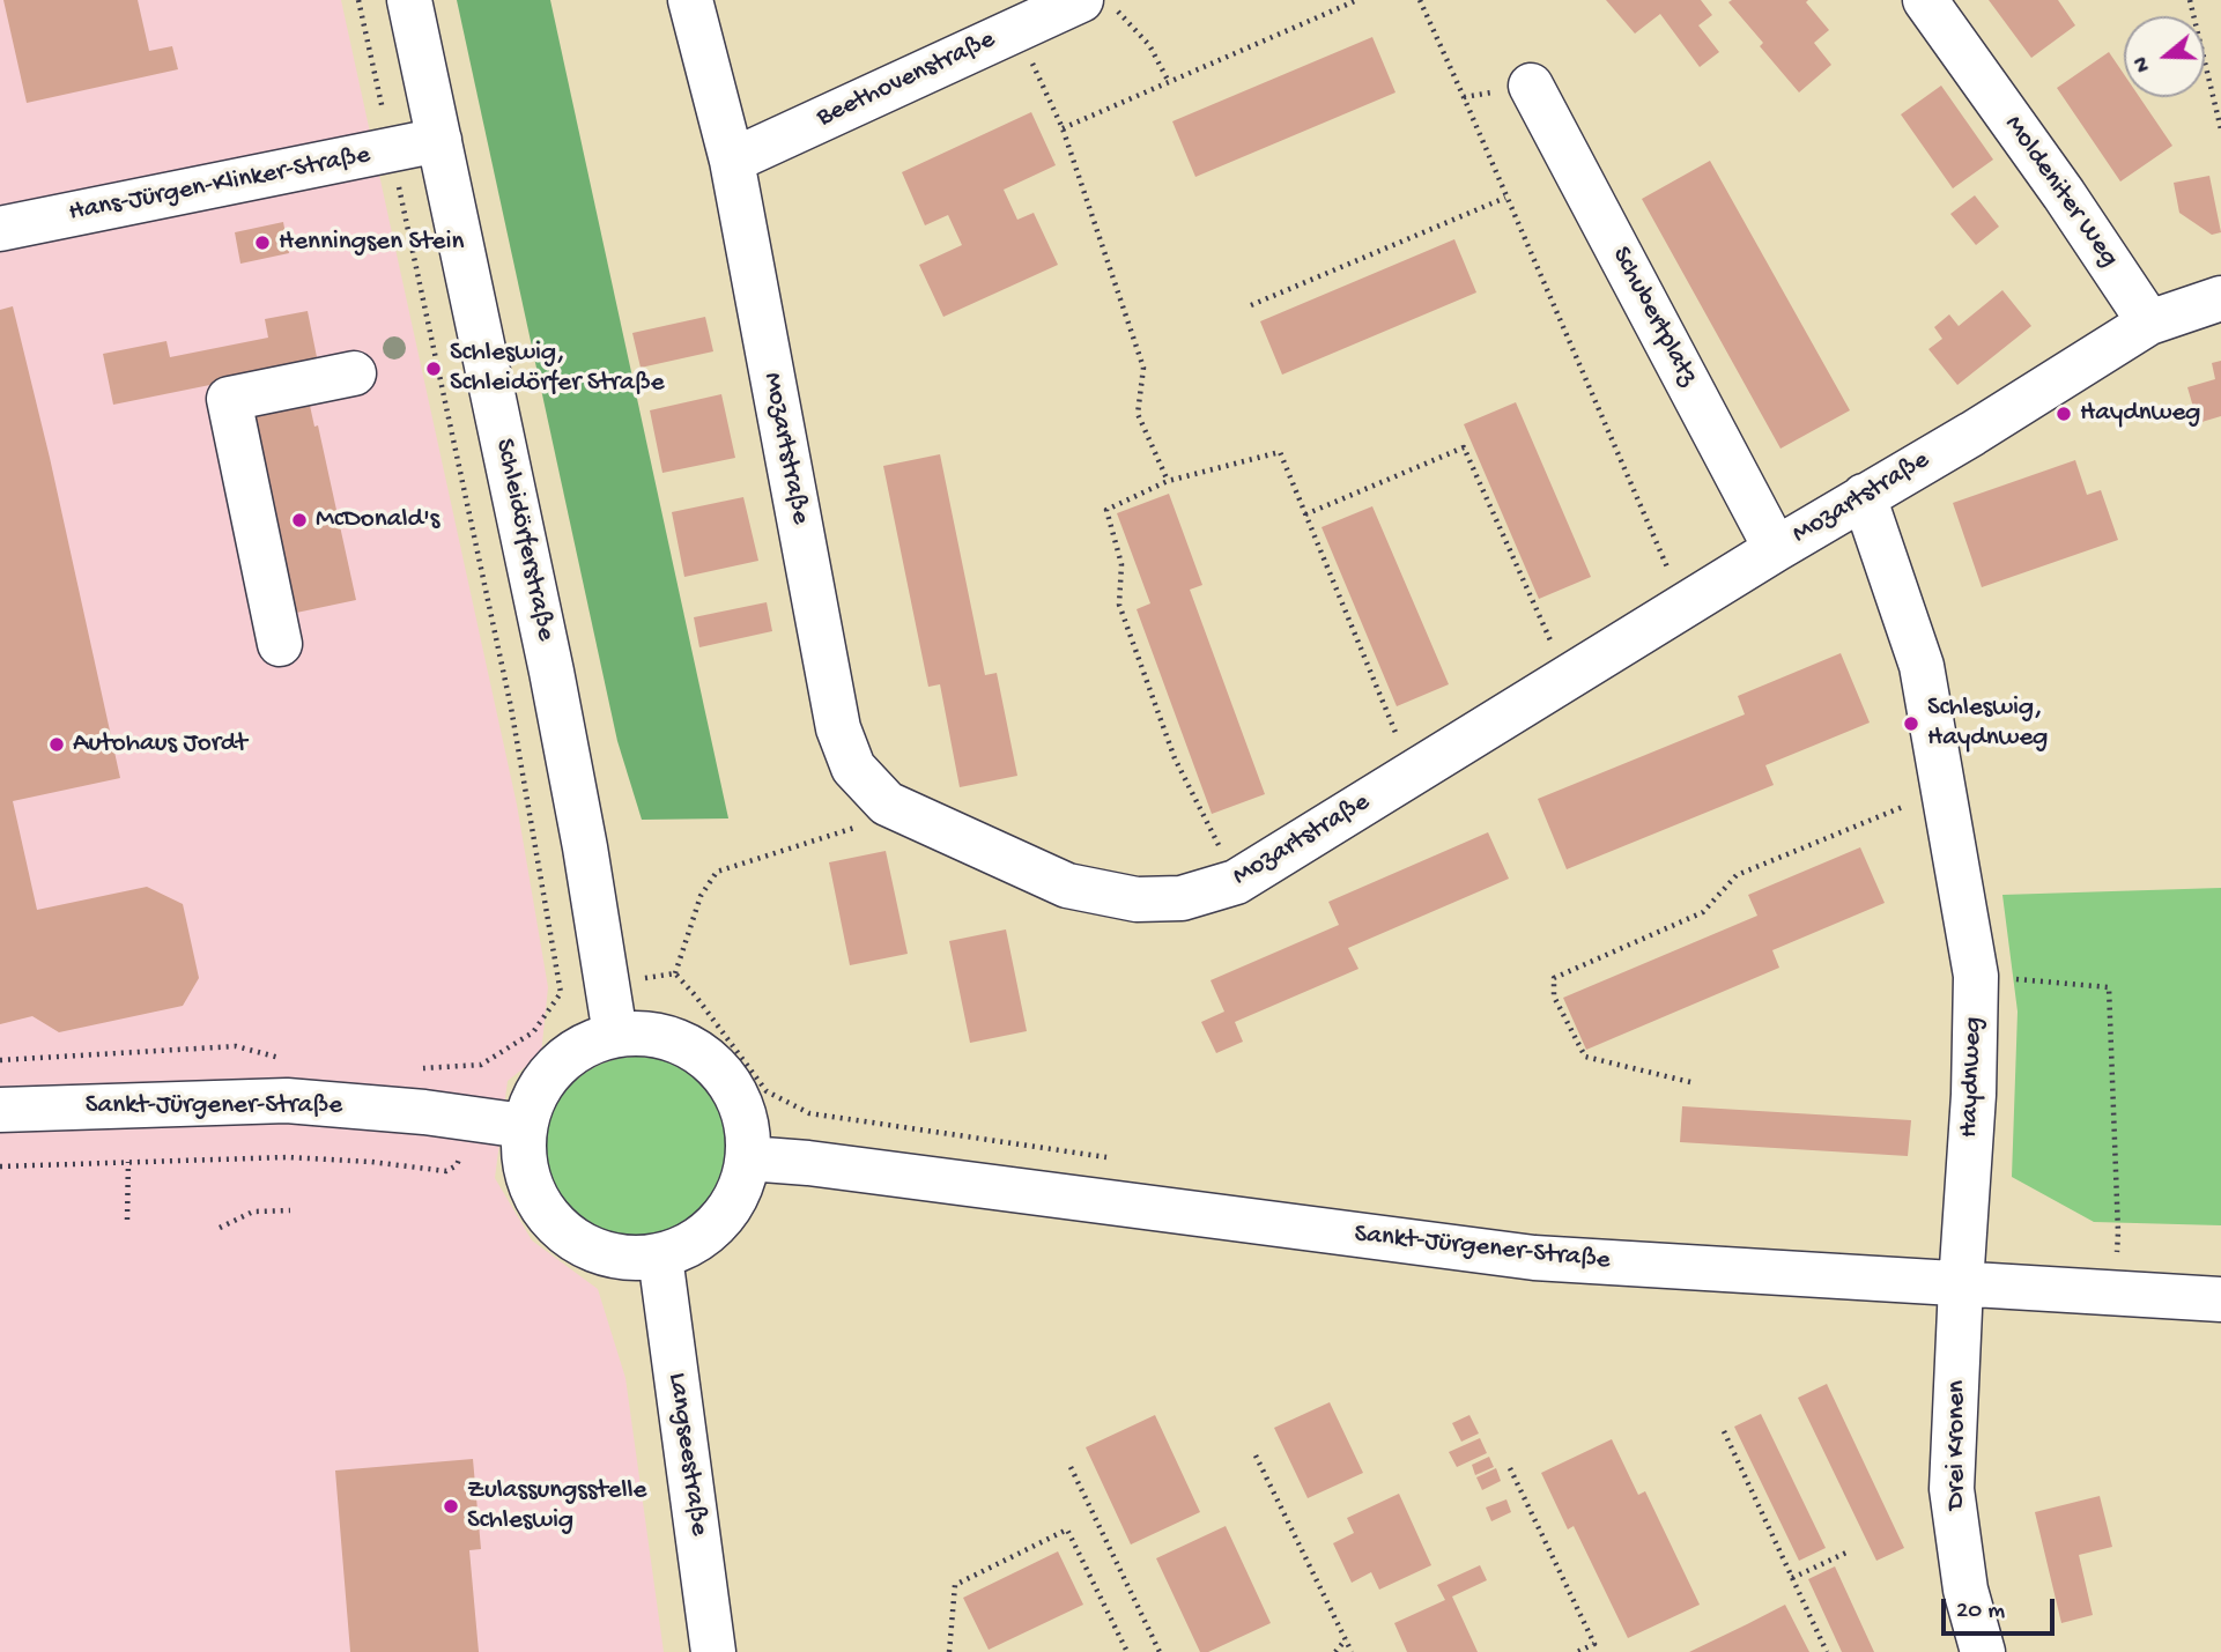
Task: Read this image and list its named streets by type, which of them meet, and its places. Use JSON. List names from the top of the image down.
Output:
{
  "streets": {
    "street": [
      "Beethovenstraße",
      "Hans-Jürgen-Klinker-Straße",
      "Moldeniter Weg",
      "Schubertplatz",
      "Mozartstraße",
      "Schleidörferstraße",
      "Haydnweg",
      "Sankt-Jürgener-Straße",
      "Drei Kronen",
      "Langseestraße"
    ]
  },
  "crossings": [
    ["Beethovenstraße", "Mozartstraße"],
    ["Hans-Jürgen-Klinker-Straße", "Schleidörferstraße"],
    ["Moldeniter Weg", "Mozartstraße"],
    ["Schubertplatz", "Mozartstraße"],
    ["Mozartstraße", "Haydnweg"],
    ["Schleidörferstraße", "Sankt-Jürgener-Straße"],
    ["Schleidörferstraße", "Langseestraße"],
    ["Haydnweg", "Sankt-Jürgener-Straße"],
    ["Haydnweg", "Drei Kronen"],
    ["Sankt-Jürgener-Straße", "Drei Kronen"],
    ["Sankt-Jürgener-Straße", "Langseestraße"]
  ],
  "places": [
    "Henningsen Stein",
    "Schleswig, Schleidörfer Straße",
    "Haydnweg",
    "McDonald's",
    "Schleswig, Haydnweg",
    "Autohaus Jordt",
    "Zulassungsstelle Schleswig"
  ],
  "scale_bar": "20 m",
  "north": "left"
}
